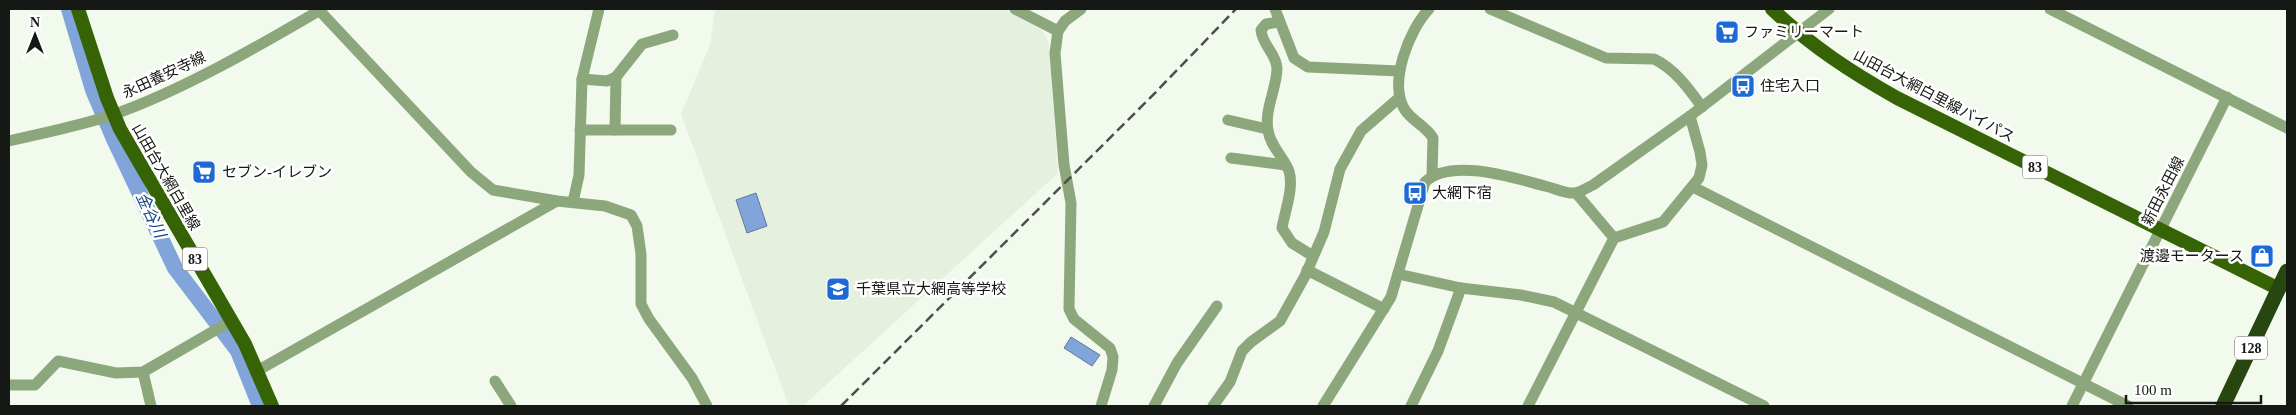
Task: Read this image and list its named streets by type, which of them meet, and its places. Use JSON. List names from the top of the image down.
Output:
{
  "streets": {
    "highway": ["128"],
    "main road": ["山田台大網白里線バイパス", "83", "山田台大網白里線"],
    "street": ["永田養安寺線", "新田永田線"]
  },
  "crossings": [
    ["永田養安寺線", "山田台大網白里線"],
    ["山田台大網白里線バイパス", "新田永田線"],
    ["山田台大網白里線バイパス", "128"]
  ],
  "water": ["金谷川"],
  "places": {
    "supermarket": ["ファミリーマート", "セブン-イレブン"],
    "bus stop": ["住宅入口", "大網下宿"],
    "shop": ["渡邊モータース"],
    "school or university": ["千葉県立大網高等学校"]
  },
  "scale_bar": "100 m",
  "north": "top"
}
